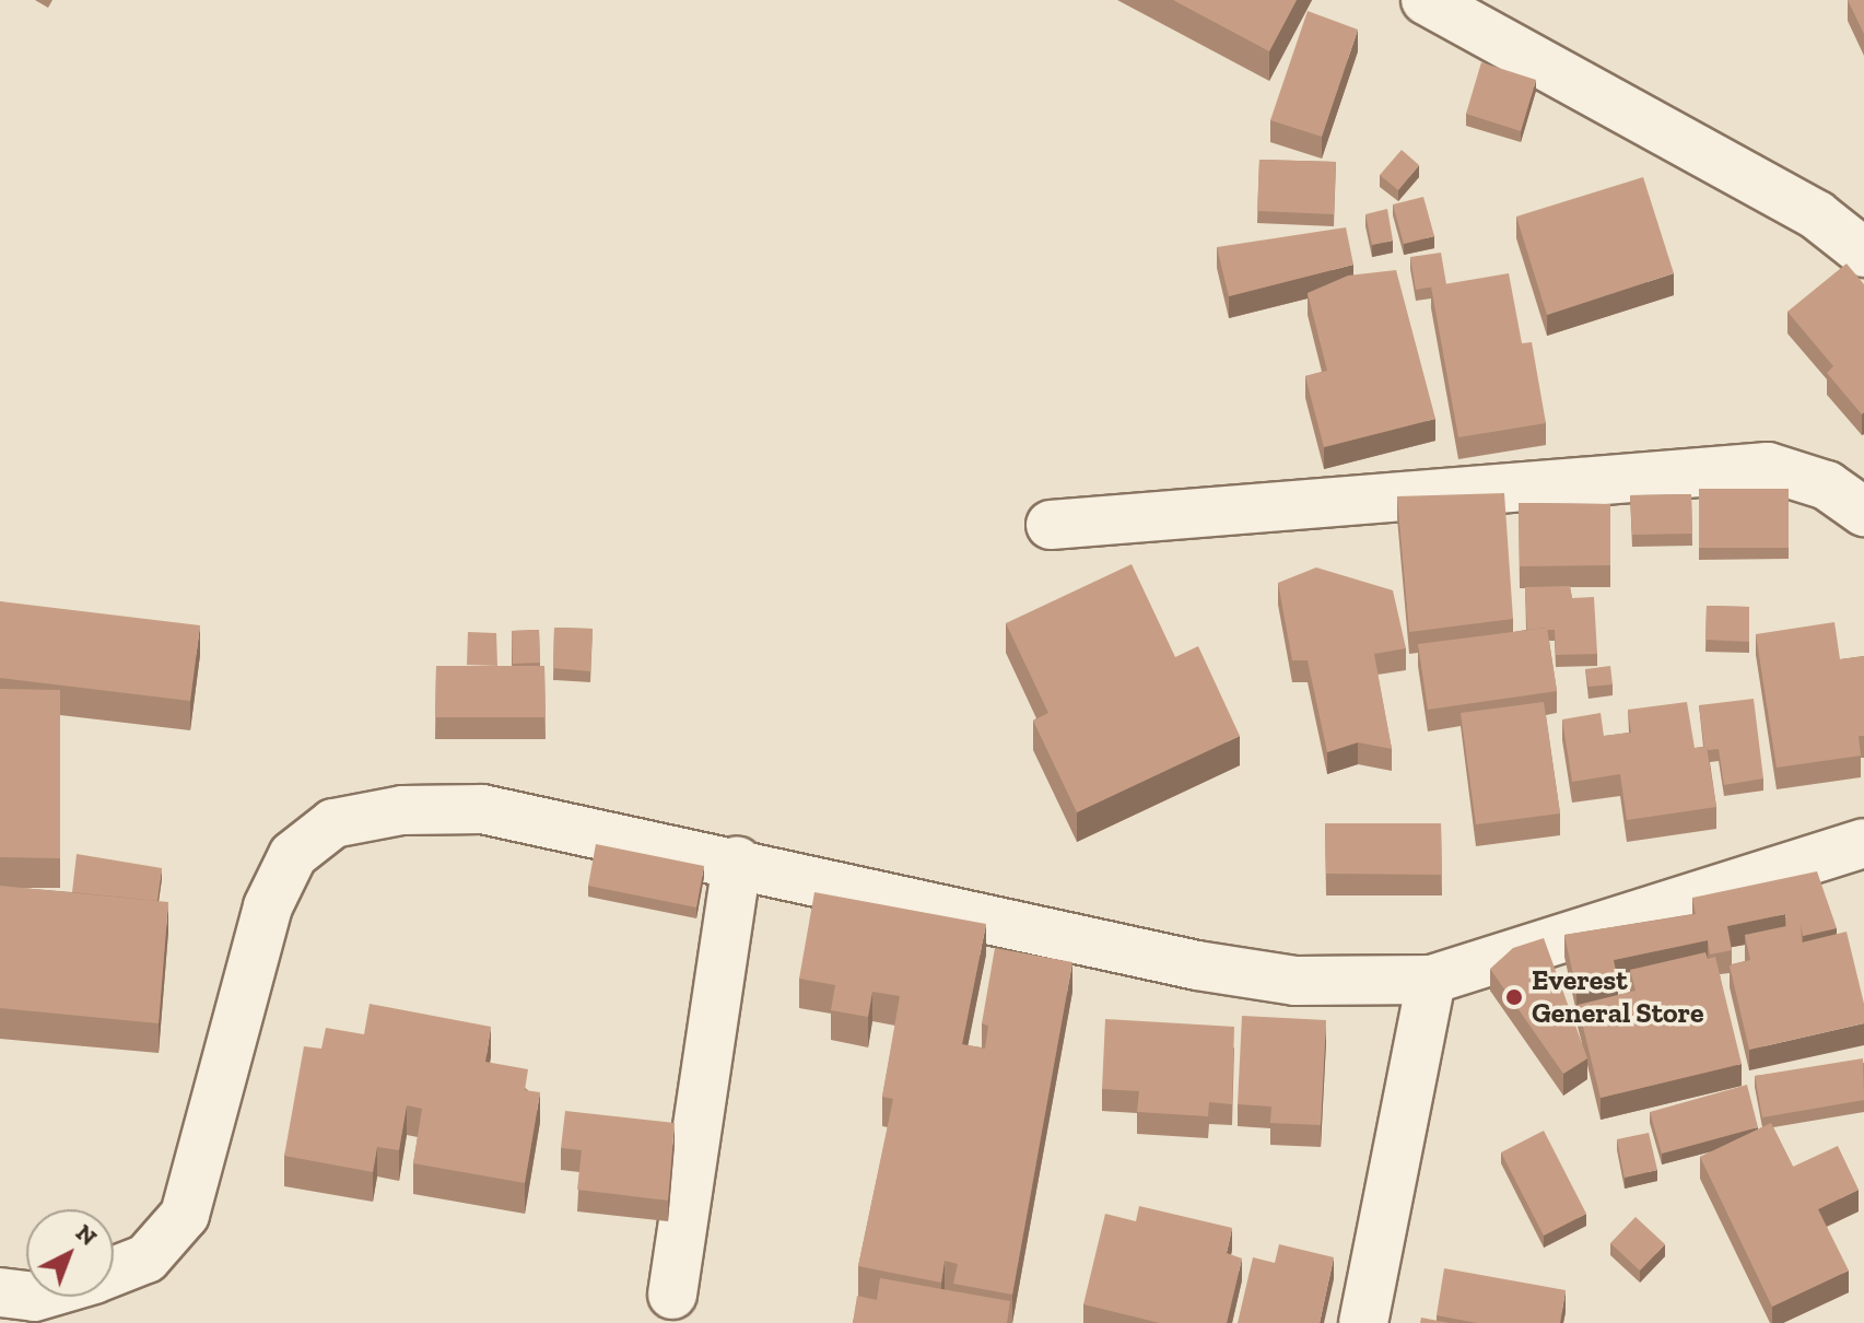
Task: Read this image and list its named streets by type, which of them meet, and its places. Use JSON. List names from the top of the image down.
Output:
{
  "places": ["Everest General Store"],
  "north": "top right"
}
